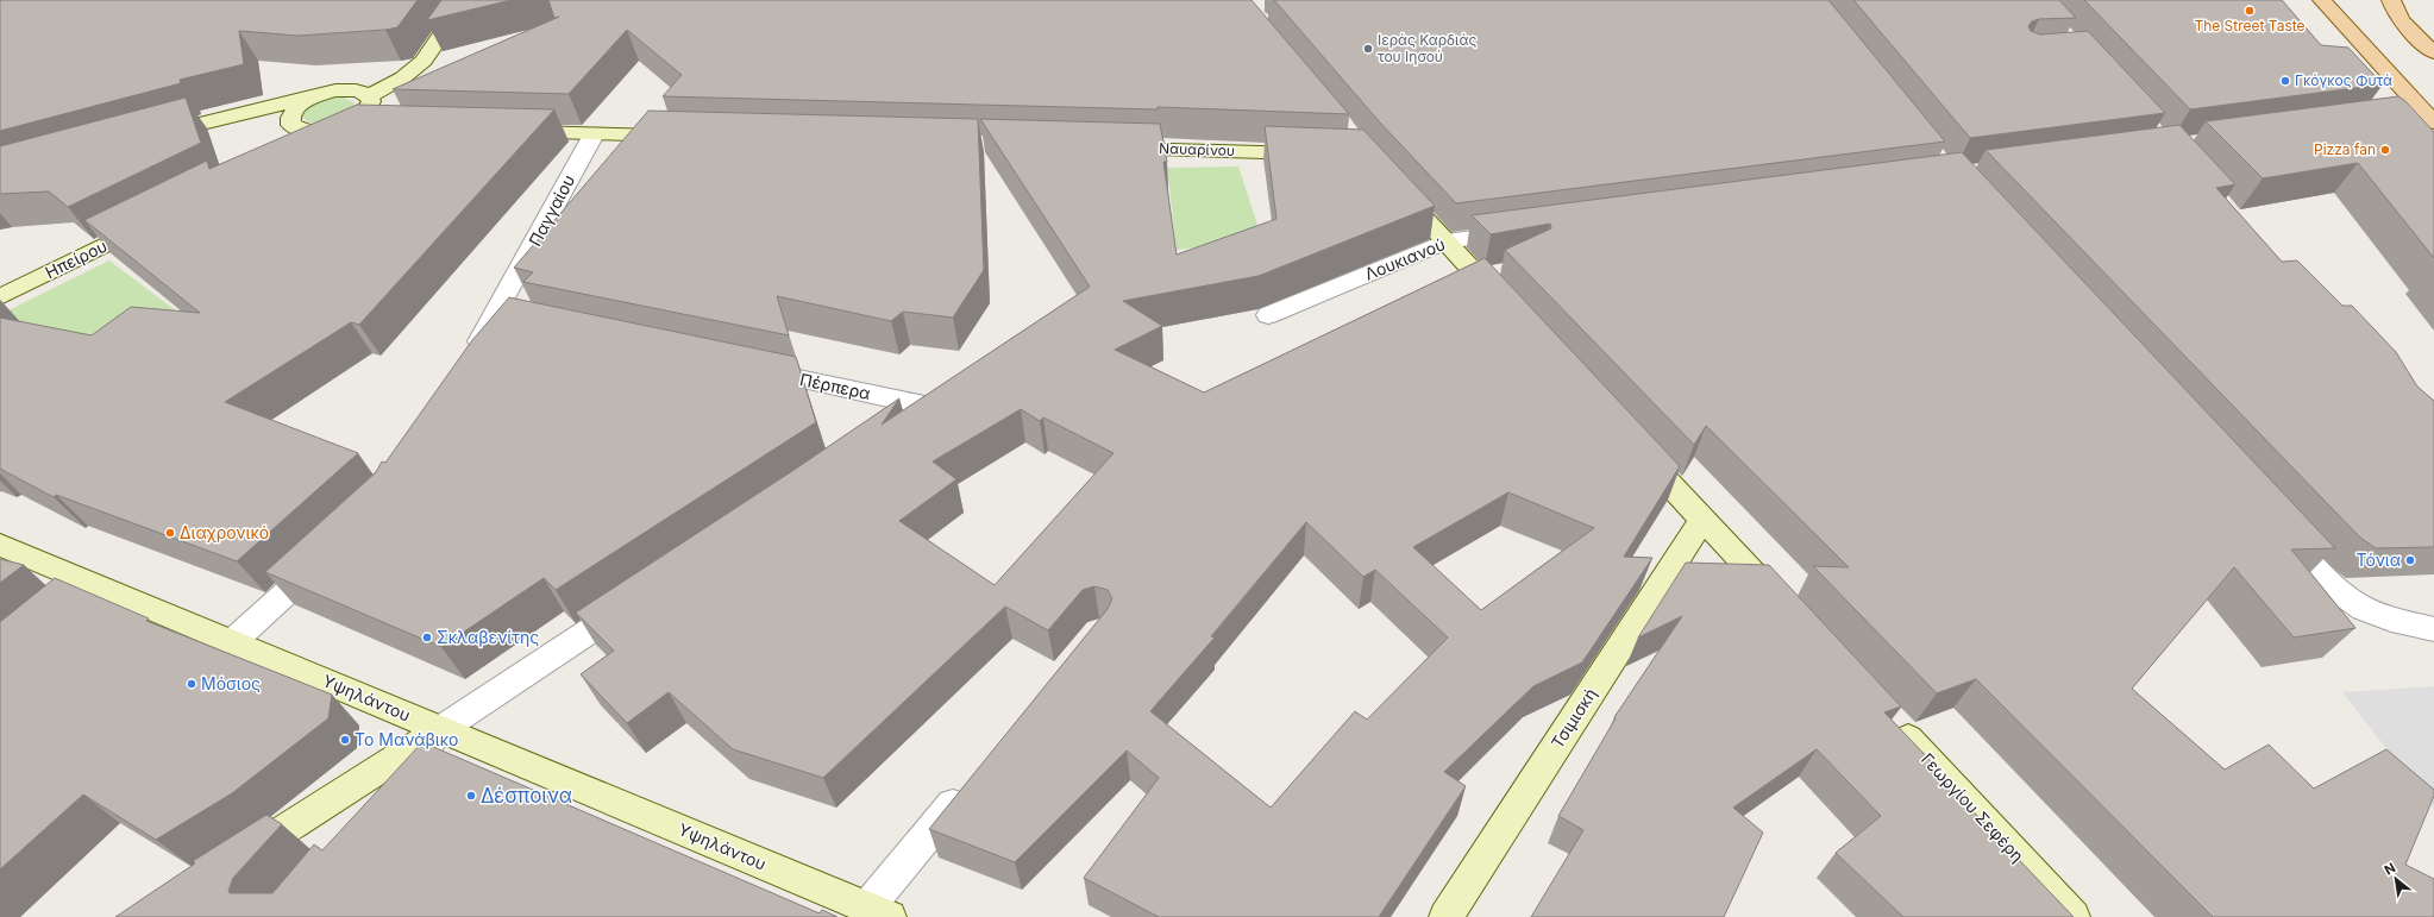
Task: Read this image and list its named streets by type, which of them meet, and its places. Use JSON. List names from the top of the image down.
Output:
{
  "streets": {
    "street": [
      "Ναυαρίνου",
      "Παγγαίου",
      "Ηπείρου",
      "Λουκιανού",
      "Πέρπερα",
      "Υψηλάντου",
      "Τσιμισκή",
      "Γεωργίου Σεφέρη"
    ]
  },
  "places": [
    "The Street Taste",
    "Ιεράς Καρδιάς του Ιησού",
    "Γκόγκος Φυτά",
    "Pizza fan",
    "Διαχρονικό",
    "Τόνια",
    "Σκλαβενίτης",
    "Μόσιος",
    "Το Μανάβικο",
    "Δέσποινα"
  ],
  "north": "top left"
}
